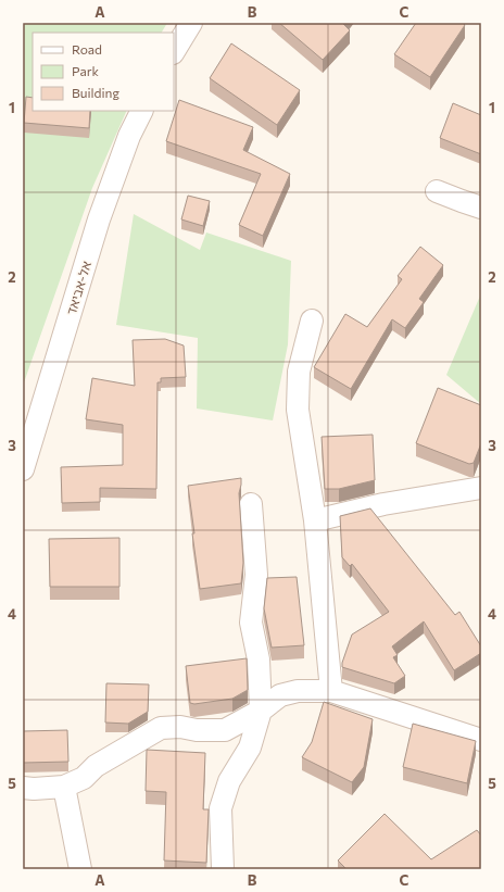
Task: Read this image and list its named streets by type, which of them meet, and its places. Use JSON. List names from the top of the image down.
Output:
{
  "streets": {
    "street": ["אל-אביאד"]
  },
  "legend": ["Road", "Park", "Building"],
  "grid": {
    "columns": ["A", "B", "C"],
    "rows": [
      "1",
      "2",
      "3",
      "4",
      "5"
    ]
  }
}
